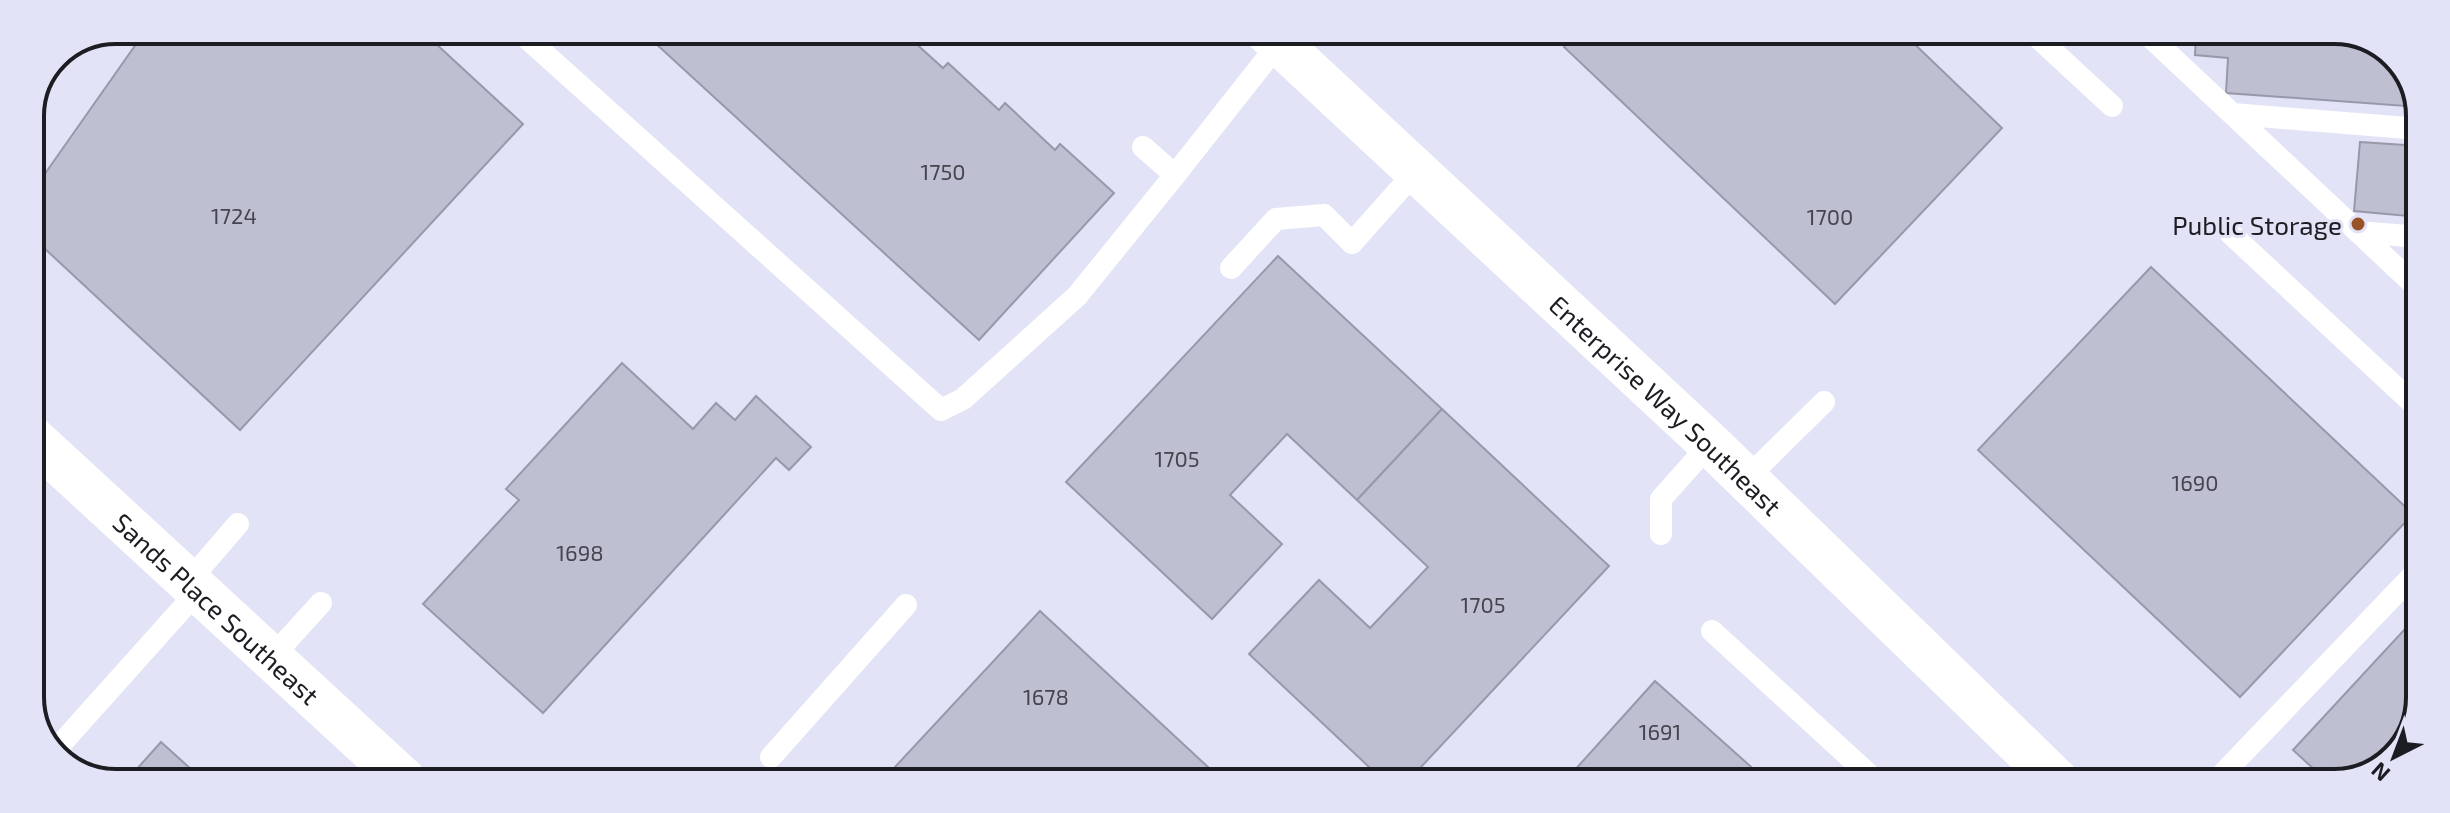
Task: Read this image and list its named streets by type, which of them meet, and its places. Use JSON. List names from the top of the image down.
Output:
{
  "streets": {
    "street": ["Enterprise Way Southeast", "Sands Place Southeast"]
  },
  "places": ["Public Storage"],
  "house_numbers": [
    "1750",
    "1724",
    "1700",
    "1705",
    "1690",
    "1698",
    "1705",
    "1678",
    "1691"
  ],
  "north": "bottom left"
}
